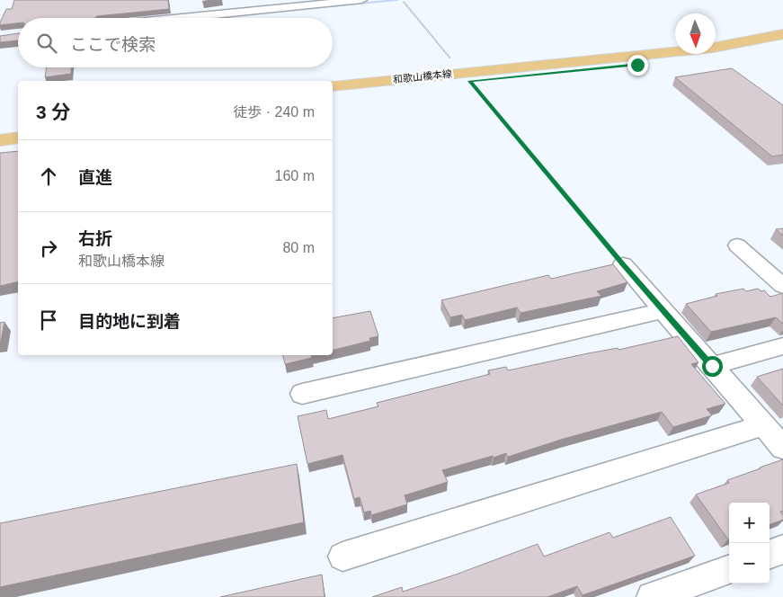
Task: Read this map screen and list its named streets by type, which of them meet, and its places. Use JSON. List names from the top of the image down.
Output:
{
  "streets": {
    "main road": ["和歌山橋本線"]
  },
  "north": "bottom",
  "page": {
    "search": "ここで検索",
    "heading": ["3 分", "徒歩 · 240 m"],
    "list": [
      ["直進", "160 m"],
      ["右折", "和歌山橋本線", "80 m"],
      "目的地に到着"
    ],
    "map_buttons": ["+", "−"]
  }
}
